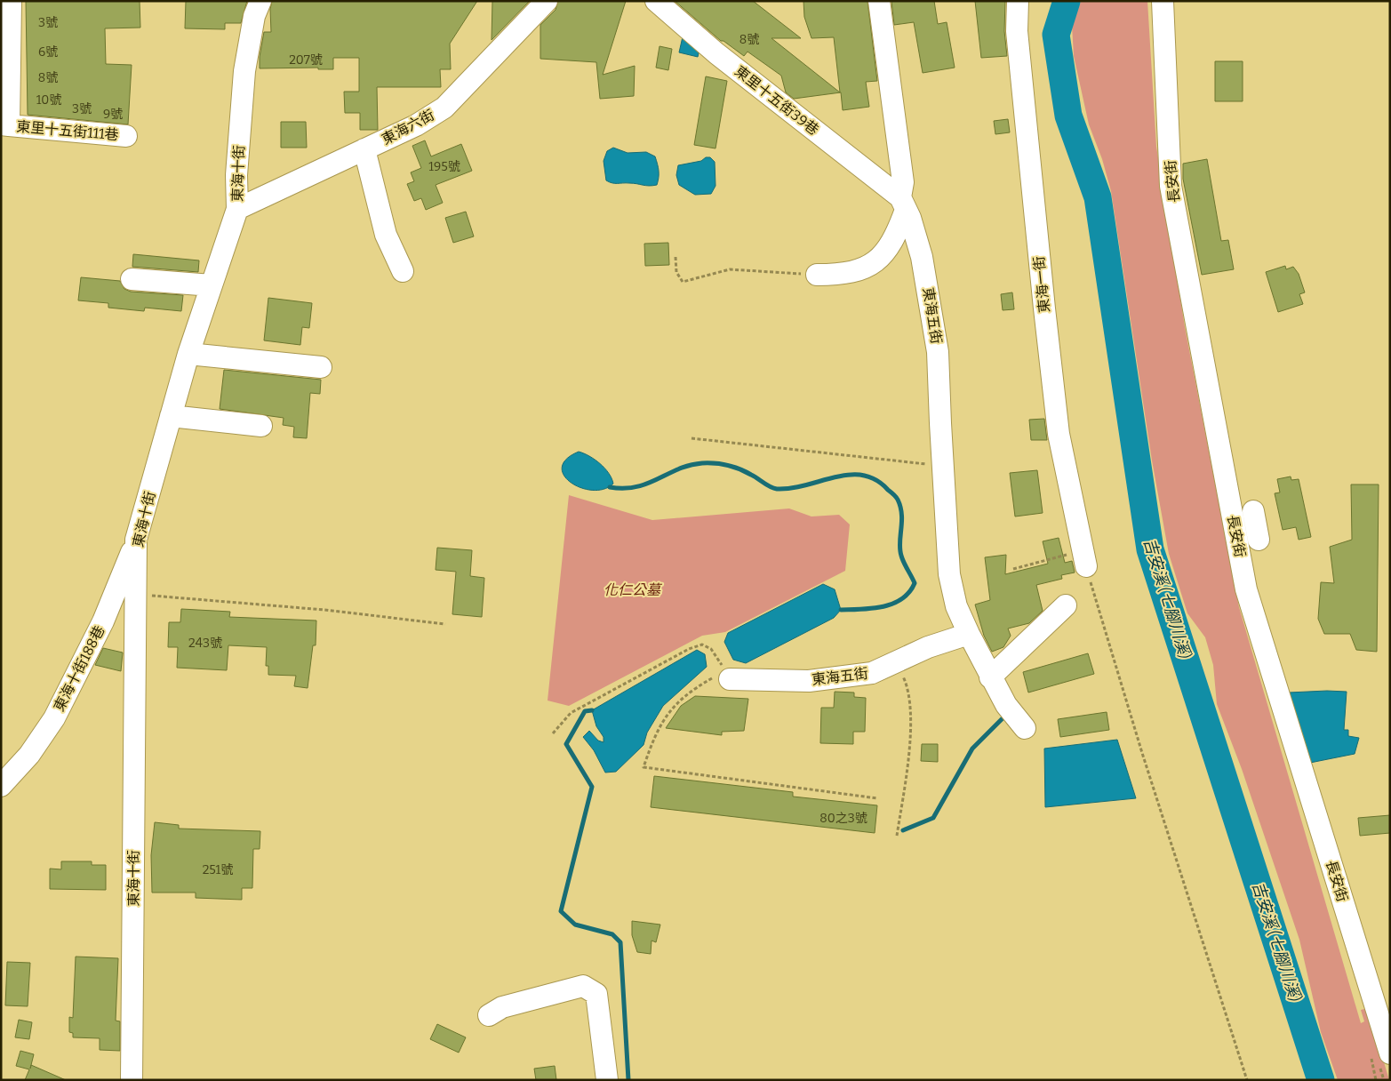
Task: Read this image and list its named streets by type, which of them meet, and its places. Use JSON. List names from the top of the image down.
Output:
{
  "streets": {
    "street": [
      "東里十五街39巷",
      "東海六街",
      "東里十五街111巷",
      "東海十街",
      "長安街",
      "東海一街",
      "東海五街",
      "東海十街188巷"
    ]
  },
  "crossings": [
    ["東里十五街39巷", "東海五街"],
    ["東海六街", "東海十街"],
    ["東海十街", "東海十街188巷"]
  ],
  "water": ["吉安溪 (七腳川溪)"],
  "parks": ["化仁公墓"],
  "house_numbers": [
    "3號",
    "8號",
    "6號",
    "207號",
    "8號",
    "10號",
    "3號",
    "9號",
    "195號",
    "243號",
    "80之3號",
    "251號"
  ]
}
